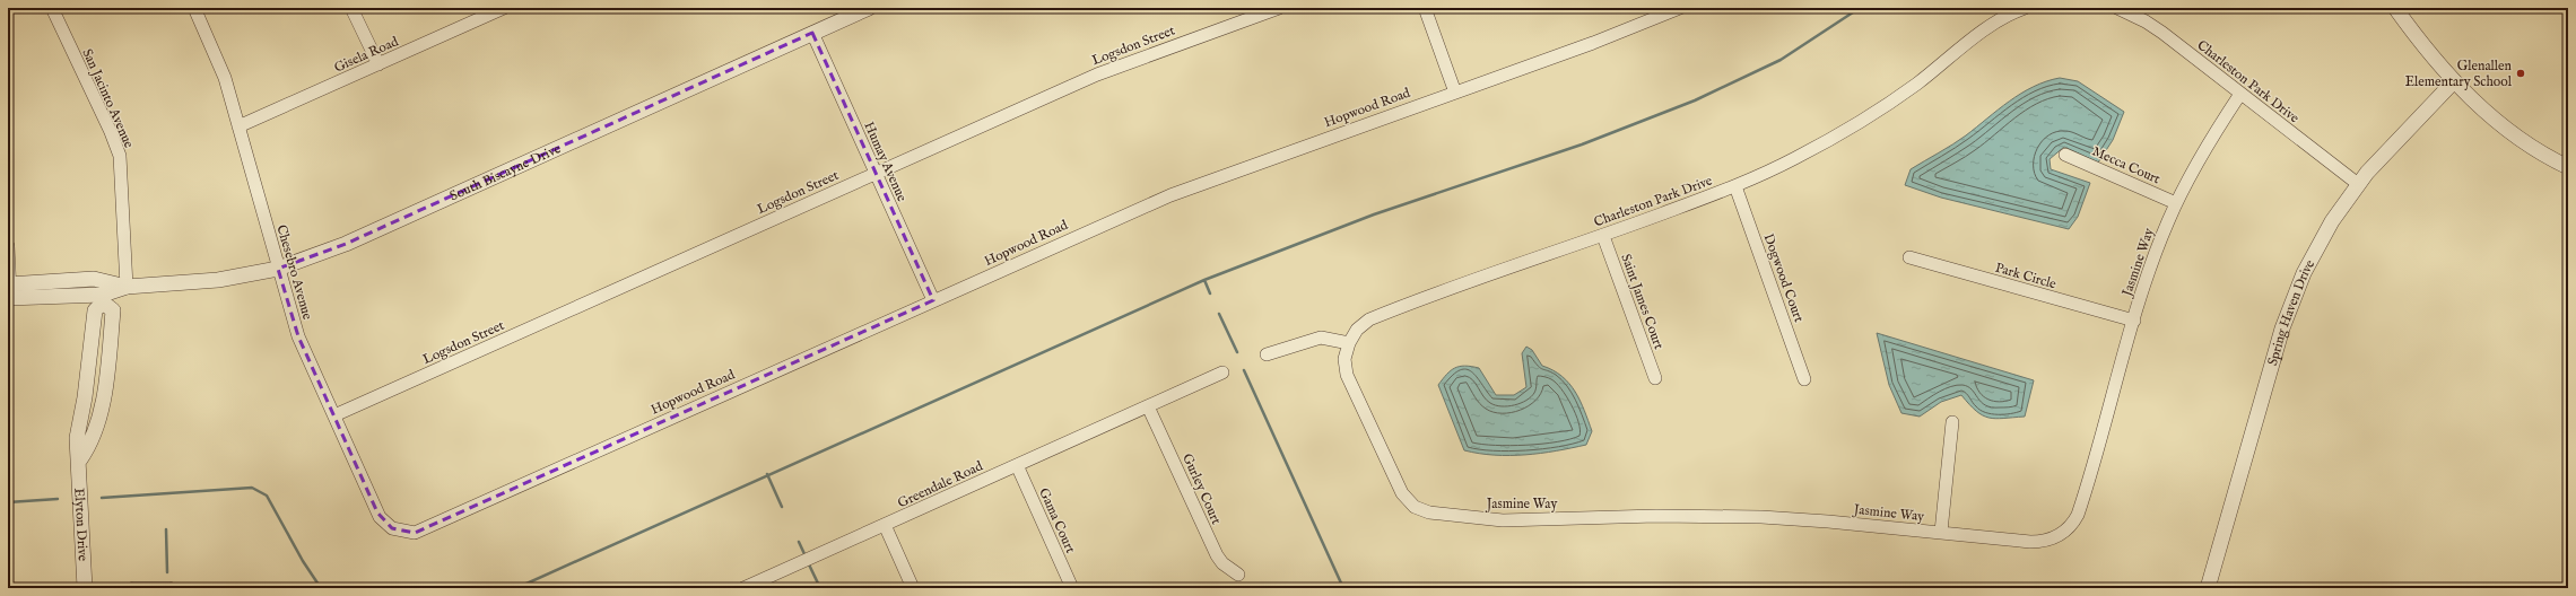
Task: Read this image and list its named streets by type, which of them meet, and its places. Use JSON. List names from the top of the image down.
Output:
{
  "streets": {
    "street": [
      "Logsdon Street",
      "Gisela Road",
      "Charleston Park Drive",
      "San Jacinto Avenue",
      "Hopwood Road",
      "Humay Avenue",
      "Mecca Court",
      "South Biscayne Drive",
      "Jasmine Way",
      "Chesebro Avenue",
      "Park Circle",
      "Dogwood Court",
      "Saint James Court",
      "Spring Haven Drive",
      "Greendale Road",
      "Gurley Court",
      "Gama Court",
      "Elyton Drive"
    ]
  },
  "crossings": [
    ["Logsdon Street", "Humay Avenue"],
    ["Logsdon Street", "Chesebro Avenue"],
    ["Gisela Road", "Chesebro Avenue"],
    ["Charleston Park Drive", "Jasmine Way"],
    ["Charleston Park Drive", "Dogwood Court"],
    ["Charleston Park Drive", "Saint James Court"],
    ["Charleston Park Drive", "Spring Haven Drive"],
    ["San Jacinto Avenue", "South Biscayne Drive"],
    ["Hopwood Road", "Humay Avenue"],
    ["Hopwood Road", "Chesebro Avenue"],
    ["Humay Avenue", "South Biscayne Drive"],
    ["Mecca Court", "Jasmine Way"],
    ["South Biscayne Drive", "Chesebro Avenue"],
    ["South Biscayne Drive", "Elyton Drive"],
    ["Jasmine Way", "Park Circle"],
    ["Greendale Road", "Gurley Court"],
    ["Greendale Road", "Gama Court"]
  ],
  "places": ["Glenallen Elementary School"]
}
